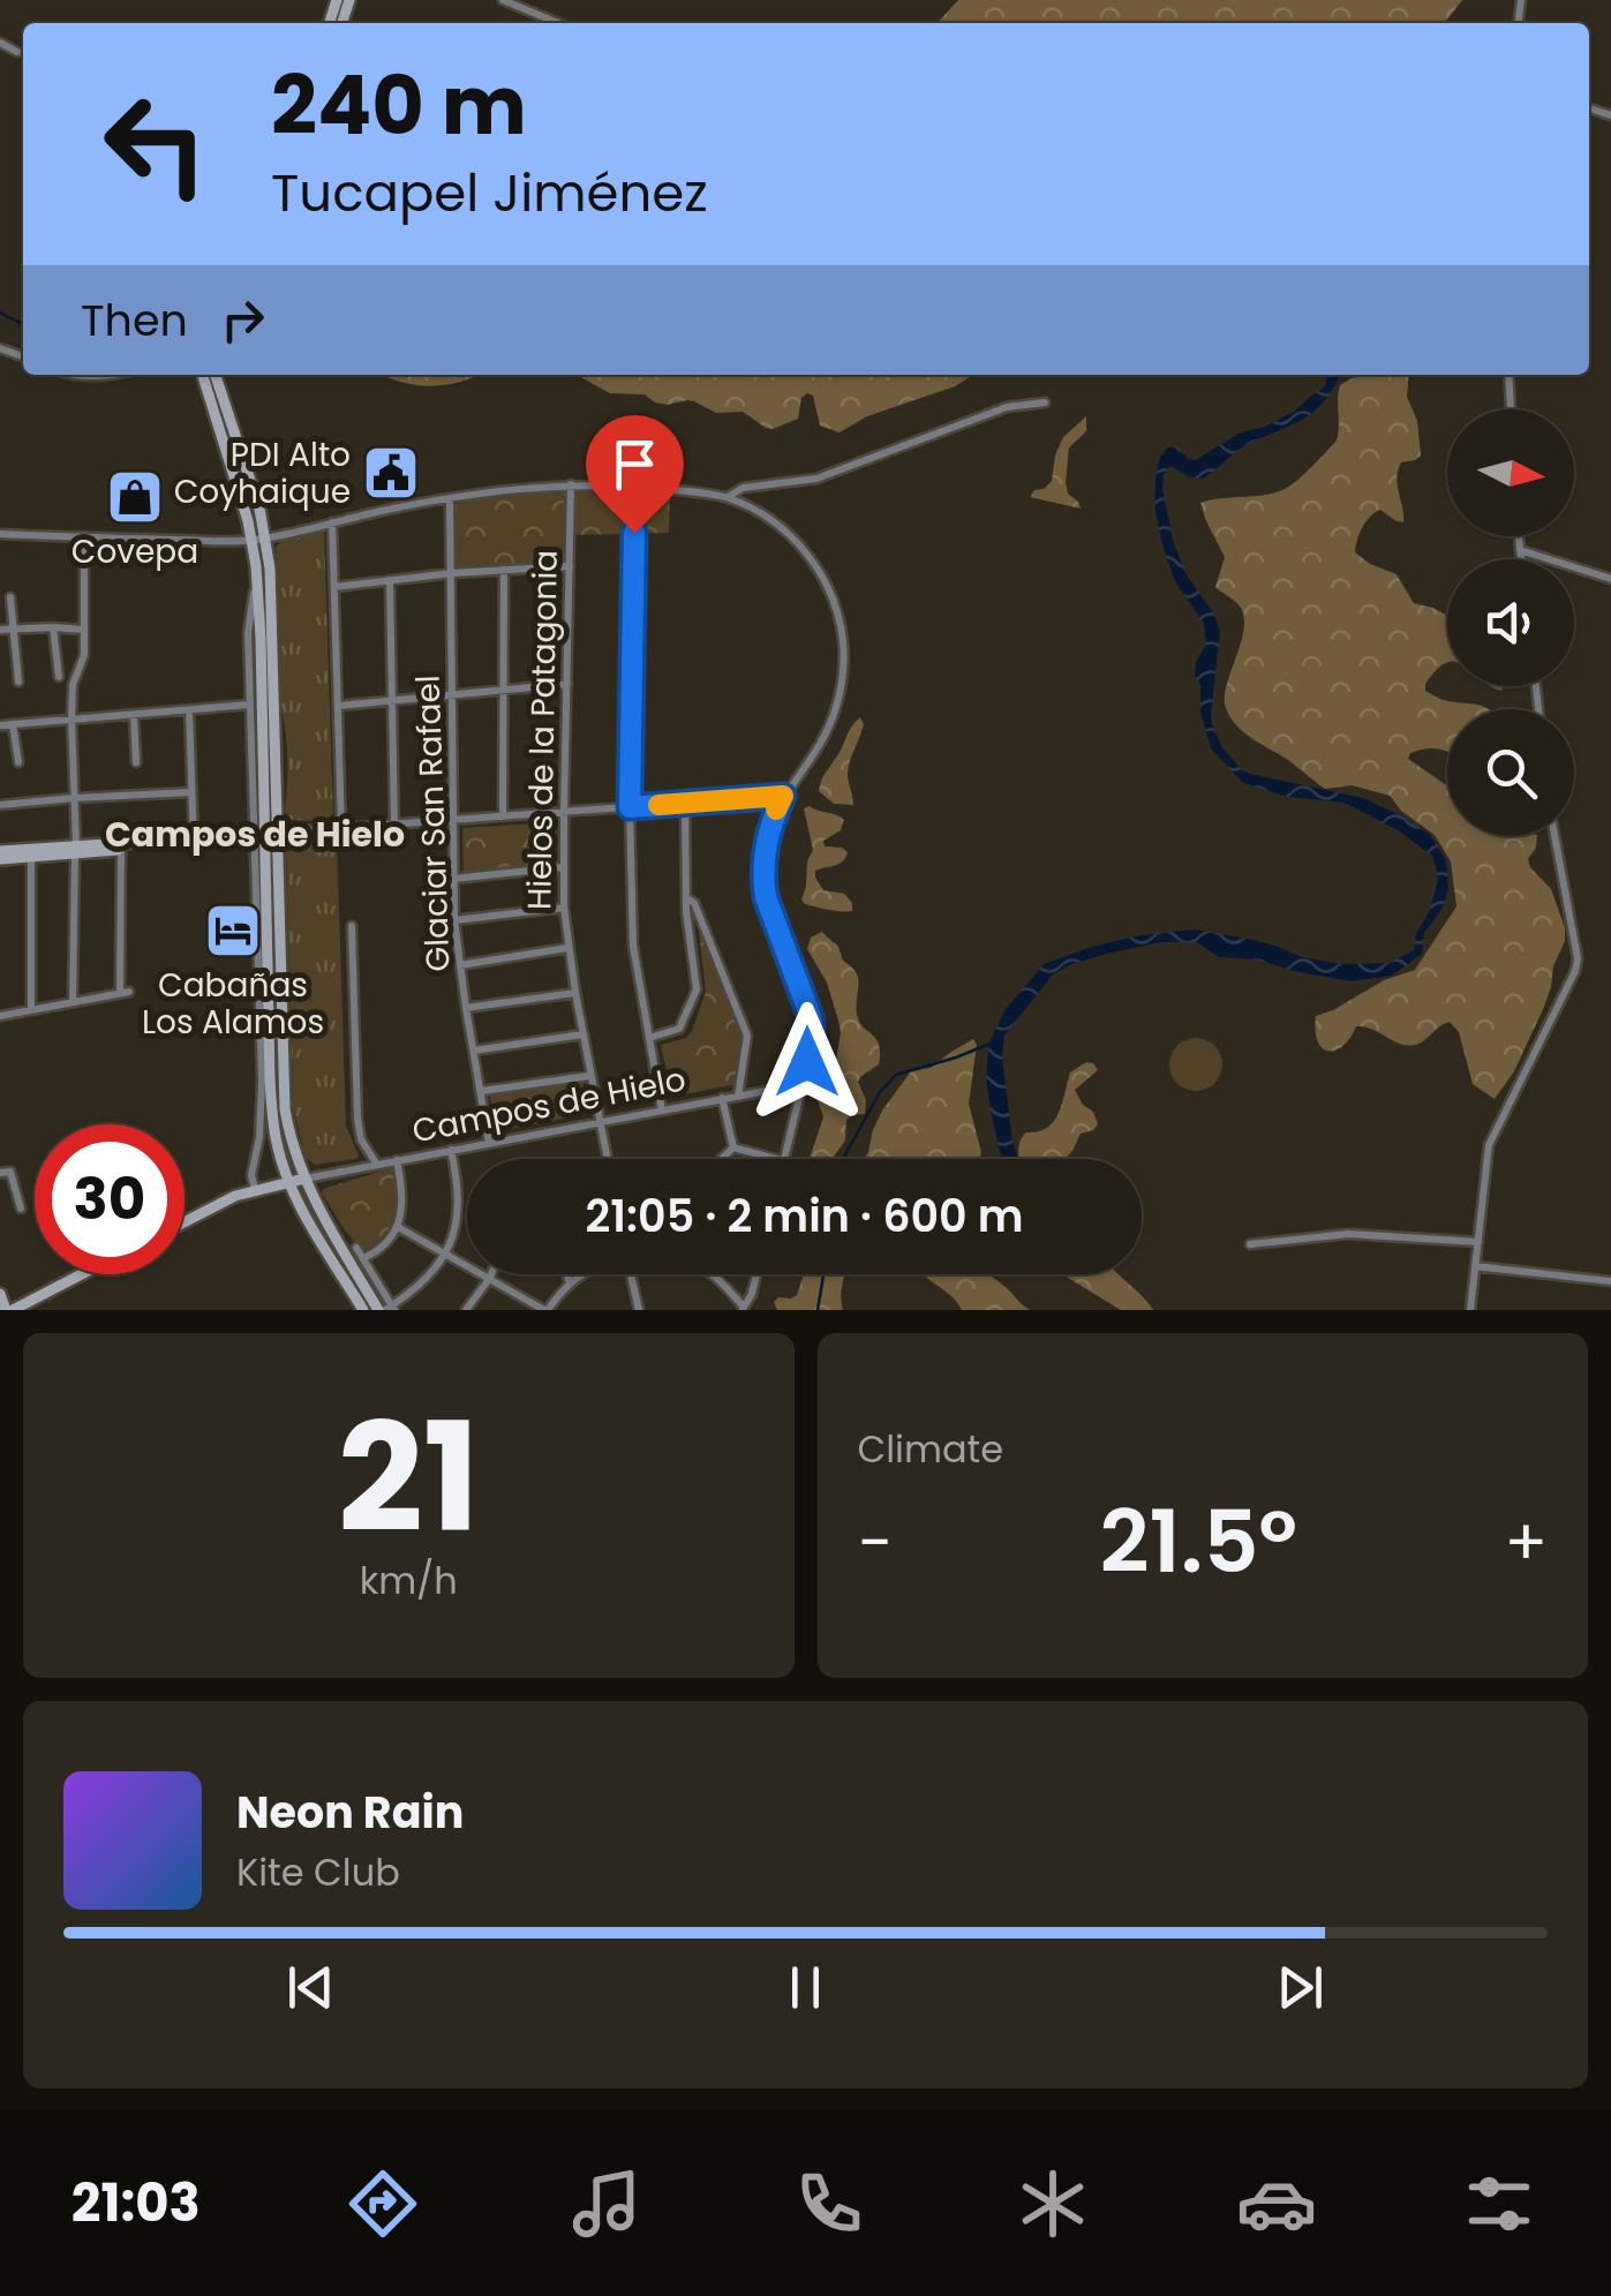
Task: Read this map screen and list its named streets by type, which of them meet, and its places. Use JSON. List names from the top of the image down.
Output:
{
  "streets": {
    "street": ["Hielos de la Patagonia", "Glaciar San Rafael", "Campos de Hielo"]
  },
  "crossings": [
    ["Hielos de la Patagonia", "Campos de Hielo"],
    ["Glaciar San Rafael", "Campos de Hielo"]
  ],
  "districts": ["Campos de Hielo"],
  "places": {
    "public building": ["PDI Alto Coyhaique"],
    "shop": ["Covepa"],
    "hotel": ["Cabañas Los Alamos"]
  },
  "north": "right",
  "page": {
    "turn": ["240 m", "Tucapel Jiménez"],
    "then": "Then",
    "limit": "30",
    "trip": "21:05 · 2 min · 600 m",
    "tile": [
      ["21", "km/h"],
      "Climate"
    ],
    "heat": ["−", "21.5°", "+"],
    "song": ["Neon Rain", "Kite Club"],
    "tabs": "21:03"
  }
}
